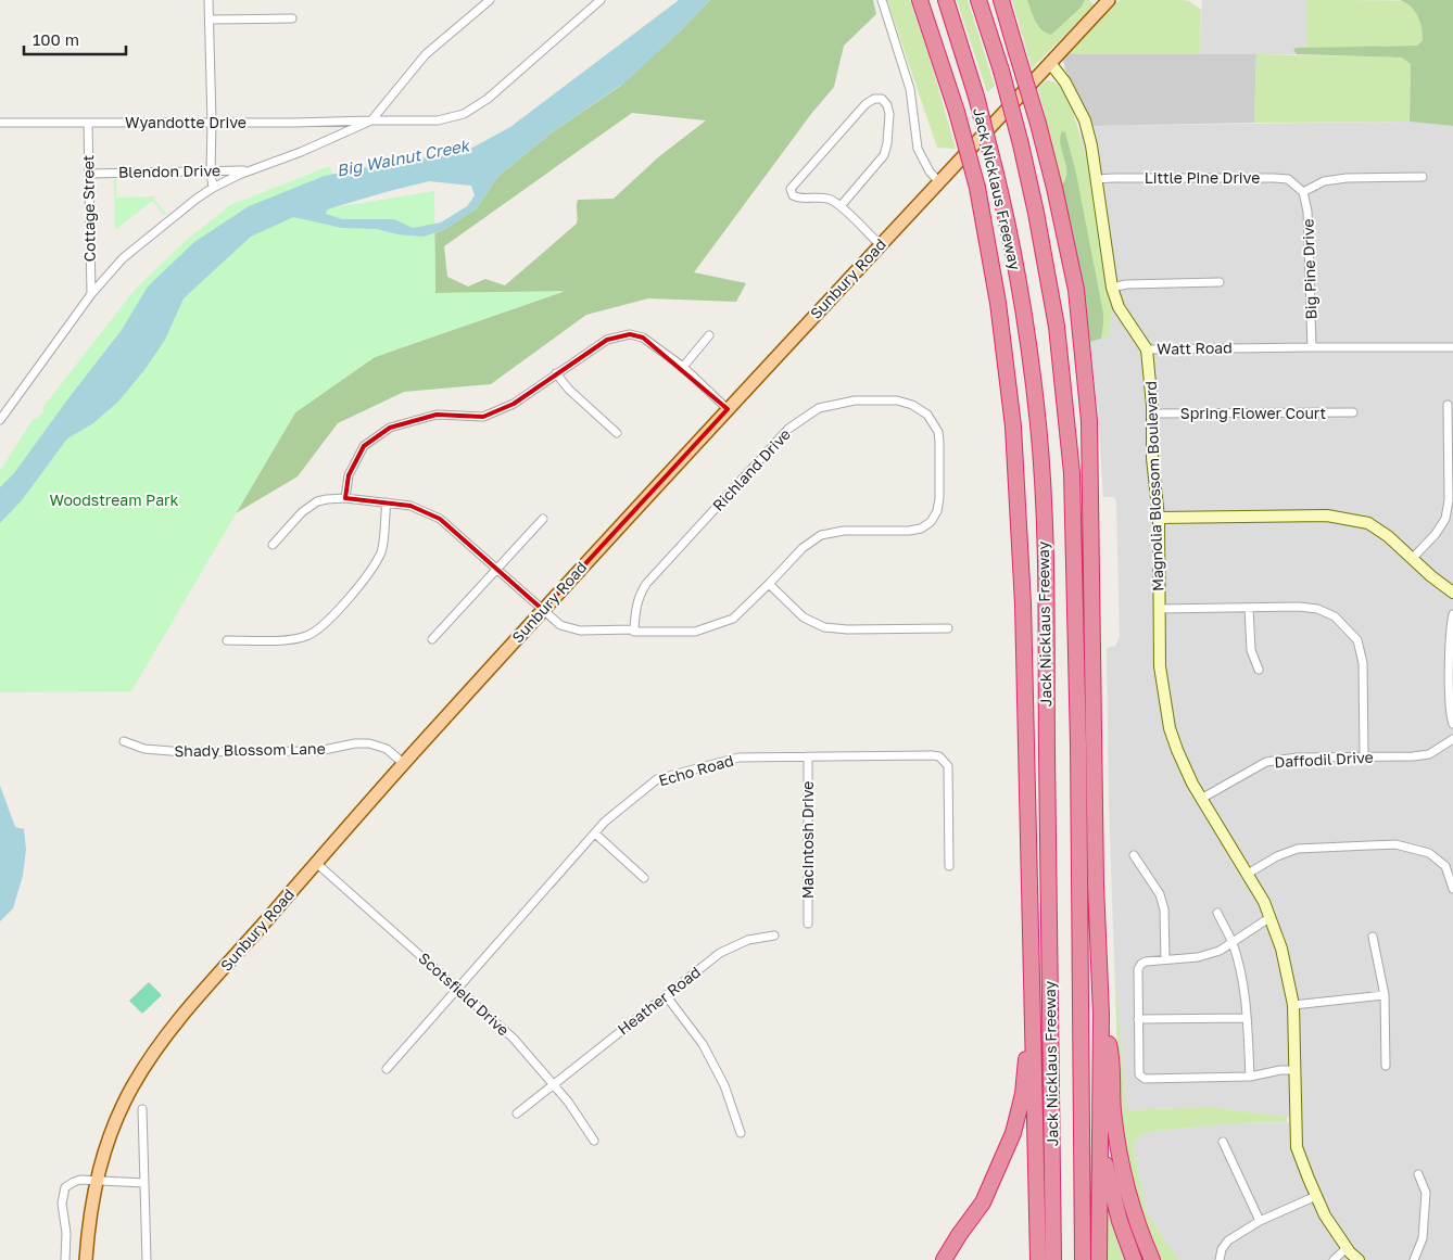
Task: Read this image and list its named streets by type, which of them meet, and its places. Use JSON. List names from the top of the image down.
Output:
{
  "streets": {
    "highway": ["Jack Nicklaus Freeway"],
    "main road": ["Sunbury Road"],
    "street": [
      "Wyandotte Drive",
      "Blendon Drive",
      "Little Pine Drive",
      "Cottage Street",
      "Big Pine Drive",
      "Watt Road",
      "Spring Flower Court",
      "Richland Drive",
      "Magnolia Blossom Boulevard",
      "Shady Blossom Lane",
      "Daffodil Drive",
      "Echo Road",
      "MacIntosh Drive",
      "Scotsfield Drive",
      "Heather Road"
    ]
  },
  "crossings": [
    ["Wyandotte Drive", "Cottage Street"],
    ["Blendon Drive", "Cottage Street"],
    ["Little Pine Drive", "Big Pine Drive"],
    ["Little Pine Drive", "Watt Road"],
    ["Big Pine Drive", "Watt Road"],
    ["Sunbury Road", "Watt Road"],
    ["Sunbury Road", "Shady Blossom Lane"],
    ["Sunbury Road", "Scotsfield Drive"],
    ["Watt Road", "Magnolia Blossom Boulevard"],
    ["Spring Flower Court", "Magnolia Blossom Boulevard"],
    ["Magnolia Blossom Boulevard", "Daffodil Drive"],
    ["Echo Road", "MacIntosh Drive"],
    ["Echo Road", "Scotsfield Drive"],
    ["Scotsfield Drive", "Heather Road"]
  ],
  "water": ["Big Walnut Creek"],
  "parks": ["Woodstream Park"],
  "scale_bar": "100 m"
}
